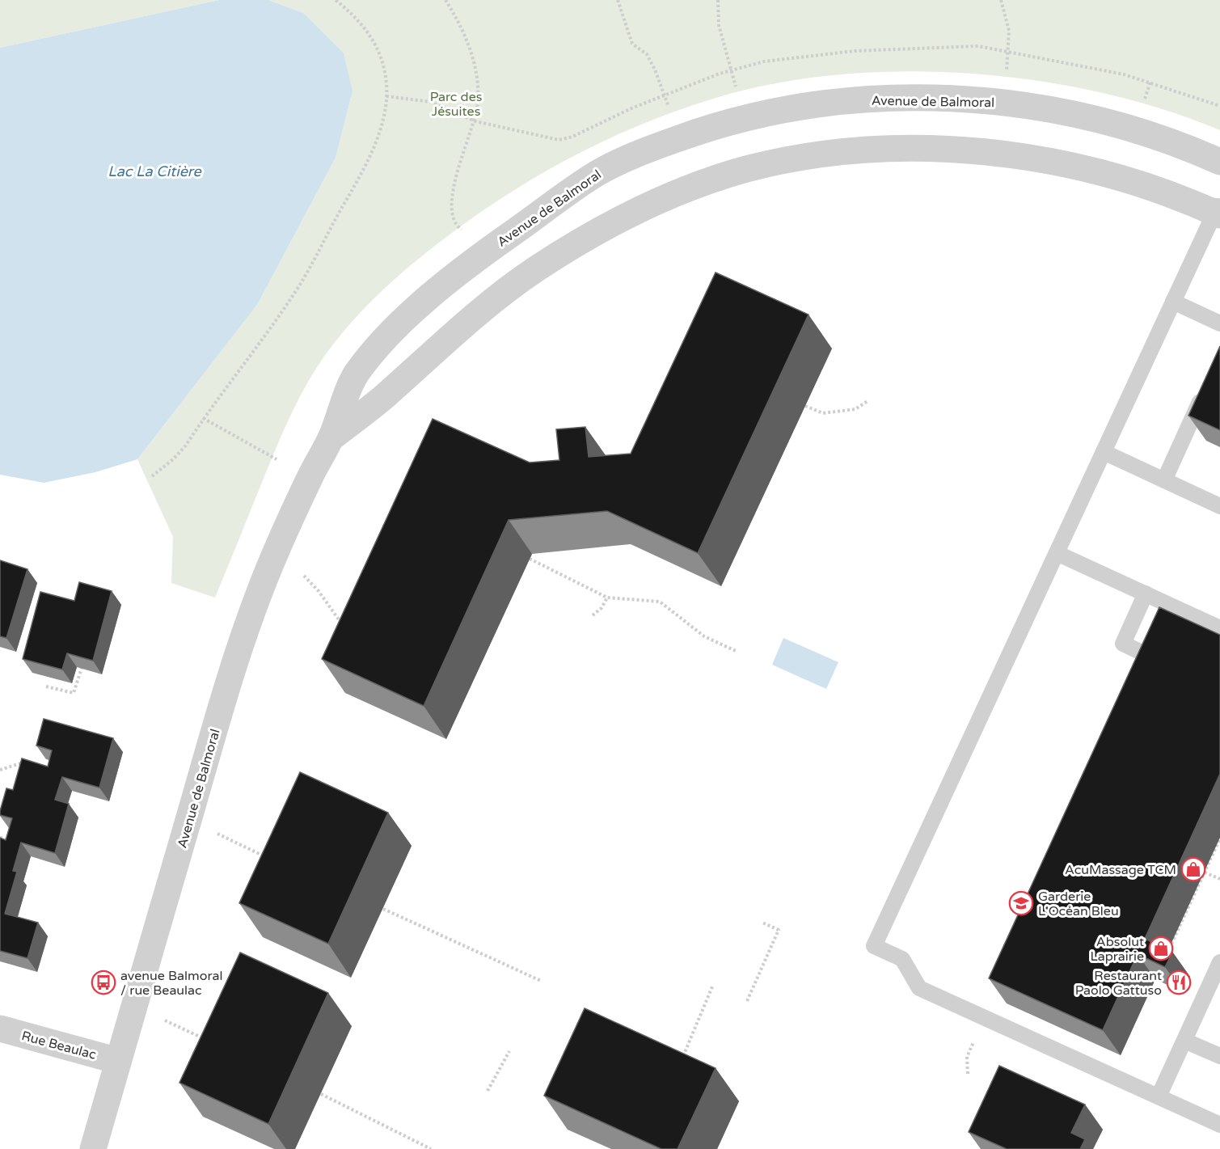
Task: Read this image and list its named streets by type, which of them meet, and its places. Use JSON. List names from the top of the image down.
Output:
{
  "streets": {
    "street": ["Avenue de Balmoral", "Rue Beaulac"]
  },
  "crossings": [
    ["Avenue de Balmoral", "Rue Beaulac"]
  ],
  "water": ["Lac La Citière"],
  "parks": ["Parc des Jésuites"],
  "places": {
    "shop": ["AcuMassage TCM", "Absolut Laprairie"],
    "school or university": ["Garderie L'Océan Bleu"],
    "bus stop": ["avenue Balmoral / rue Beaulac"],
    "restaurant": ["Restaurant Paolo Gattuso"]
  }
}
